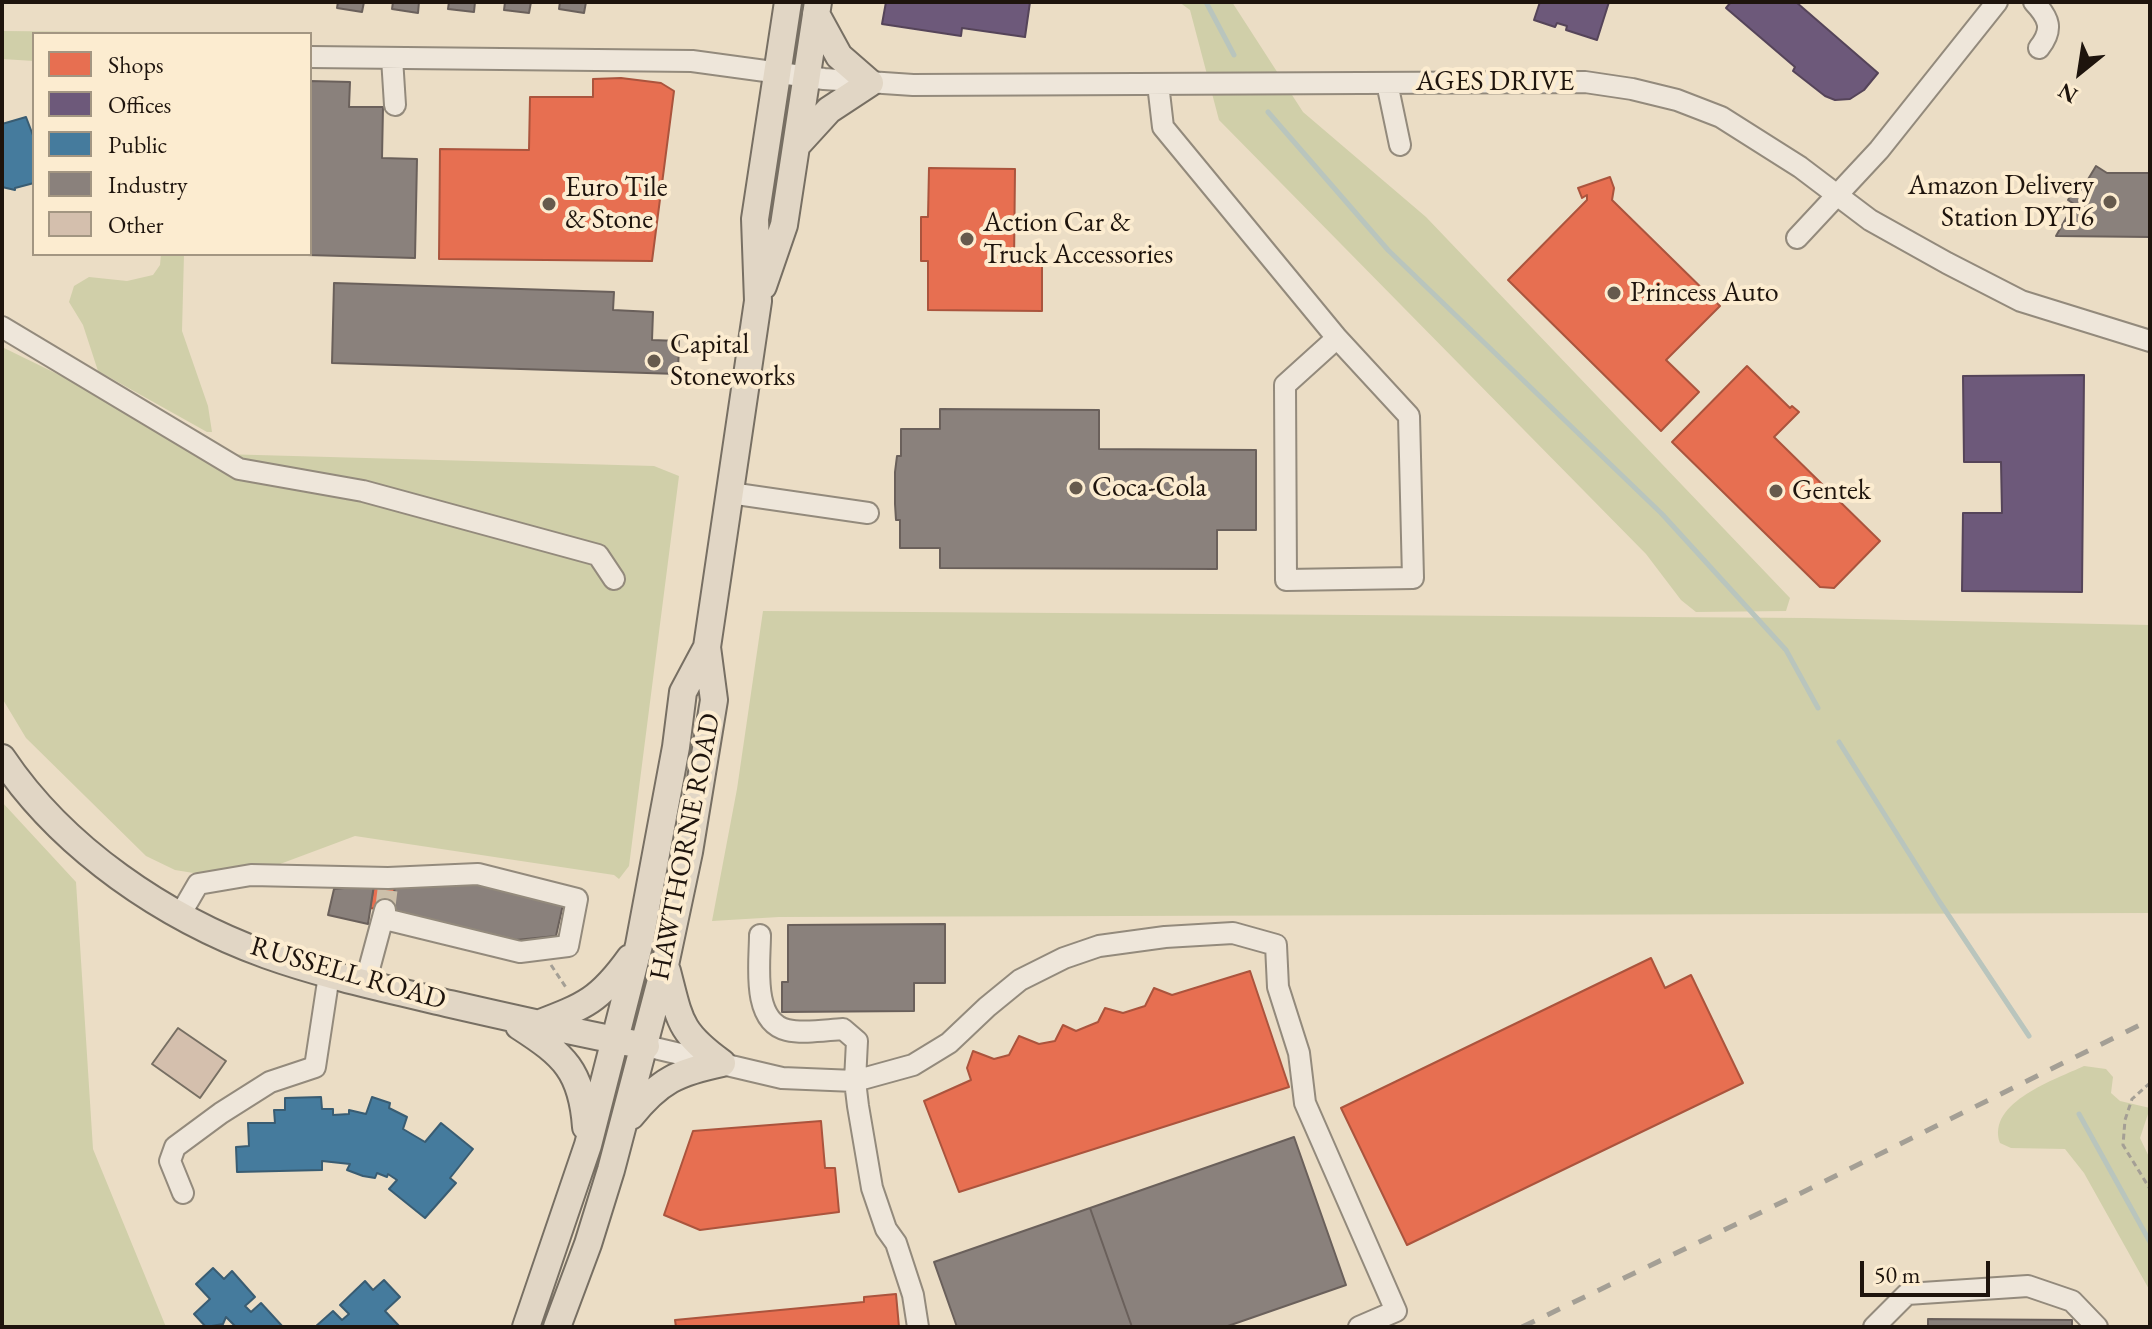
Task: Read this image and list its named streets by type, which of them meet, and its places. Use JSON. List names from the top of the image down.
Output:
{
  "streets": {
    "main road": ["HAWTHORNE ROAD", "RUSSELL ROAD"],
    "street": ["AGES DRIVE"]
  },
  "crossings": [
    ["AGES DRIVE", "HAWTHORNE ROAD"],
    ["HAWTHORNE ROAD", "RUSSELL ROAD"]
  ],
  "places": [
    "Amazon Delivery Station DYT6",
    "Euro Tile & Stone",
    "Action Car & Truck Accessories",
    "Princess Auto",
    "Capital Stoneworks",
    "Coca-Cola",
    "Gentek"
  ],
  "legend": [
    "Shops",
    "Offices",
    "Public",
    "Industry",
    "Other"
  ],
  "scale_bar": "50 m",
  "north": "bottom left"
}
